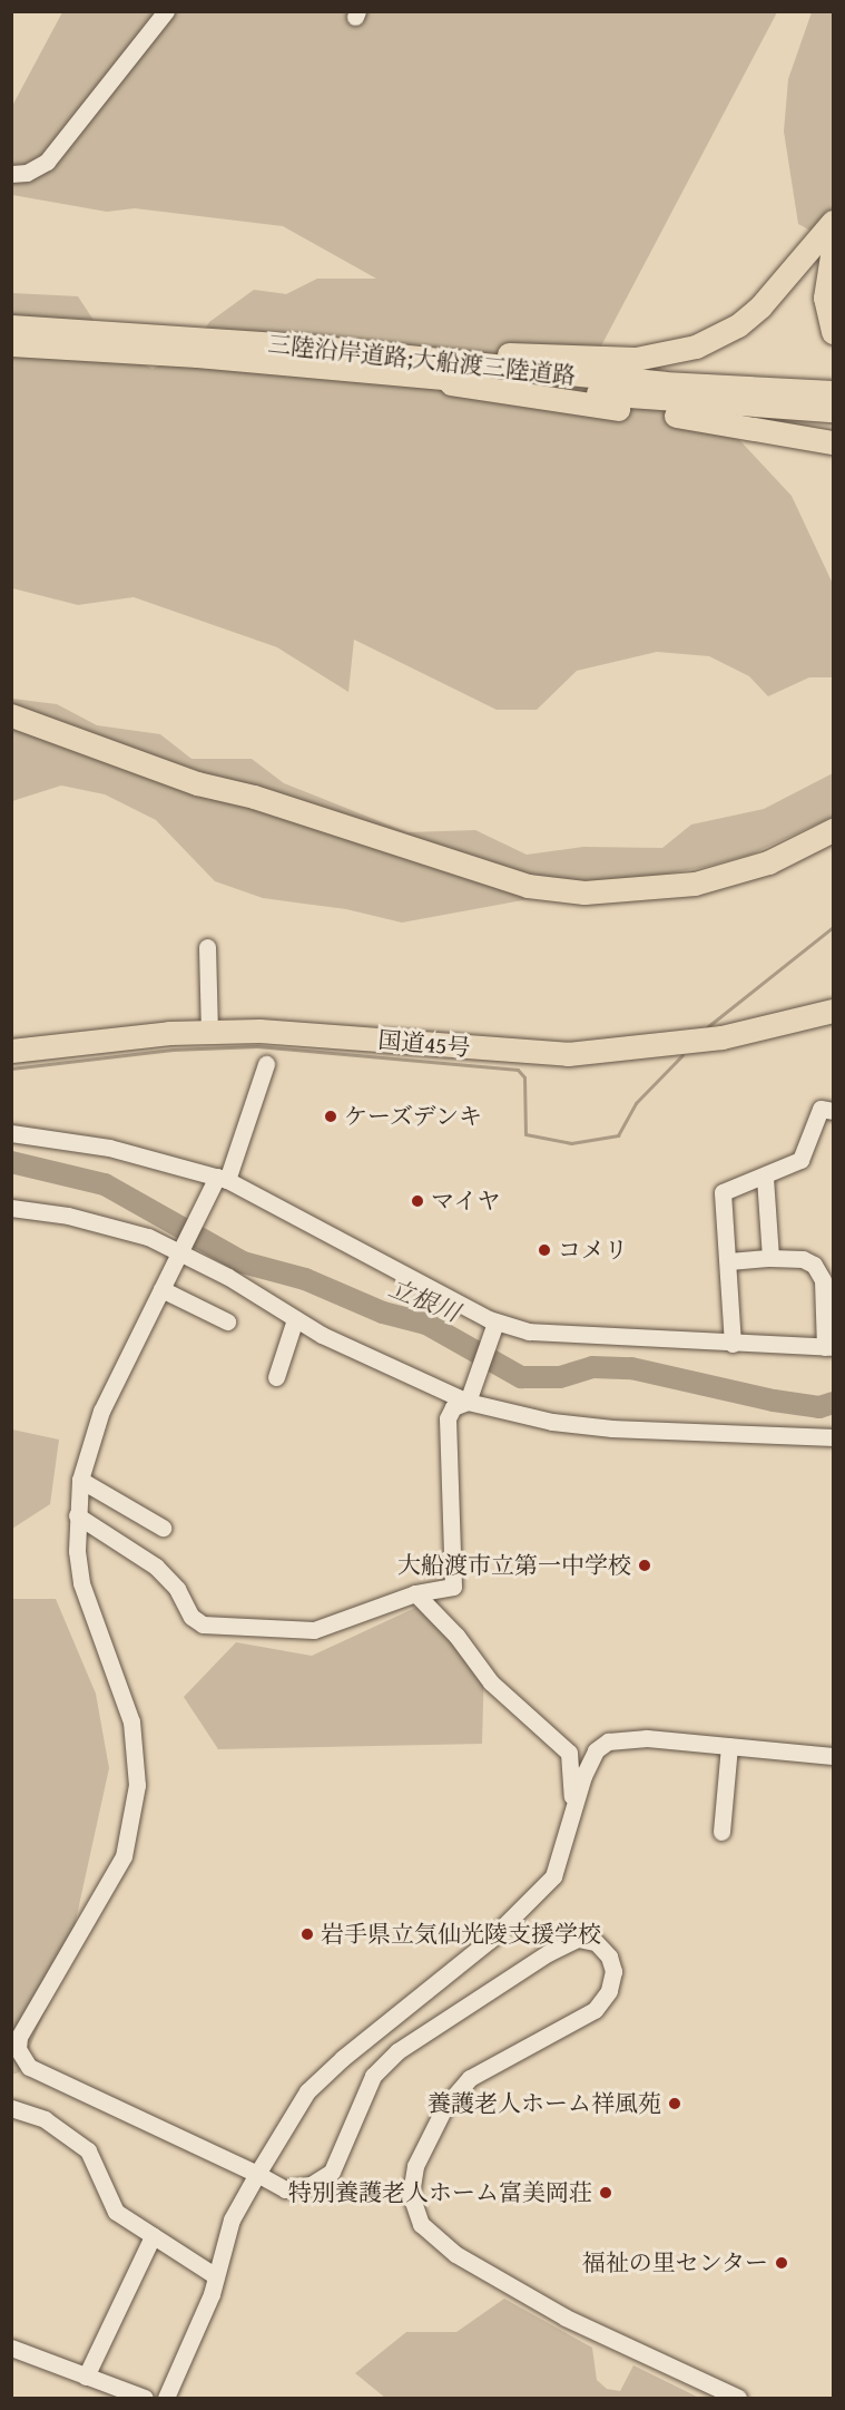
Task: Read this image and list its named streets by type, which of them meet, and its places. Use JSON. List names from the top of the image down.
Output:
{
  "streets": {
    "highway": ["三陸沿岸道路;大船渡三陸道路", "国道45号"]
  },
  "water": ["立根川"],
  "places": [
    "ケーズデンキ",
    "マイヤ",
    "コメリ",
    "大船渡市立第一中学校",
    "岩手県立気仙光陵支援学校",
    "養護老人ホーム祥風苑",
    "特別養護老人ホーム富美岡荘",
    "福祉の里センター"
  ]
}
